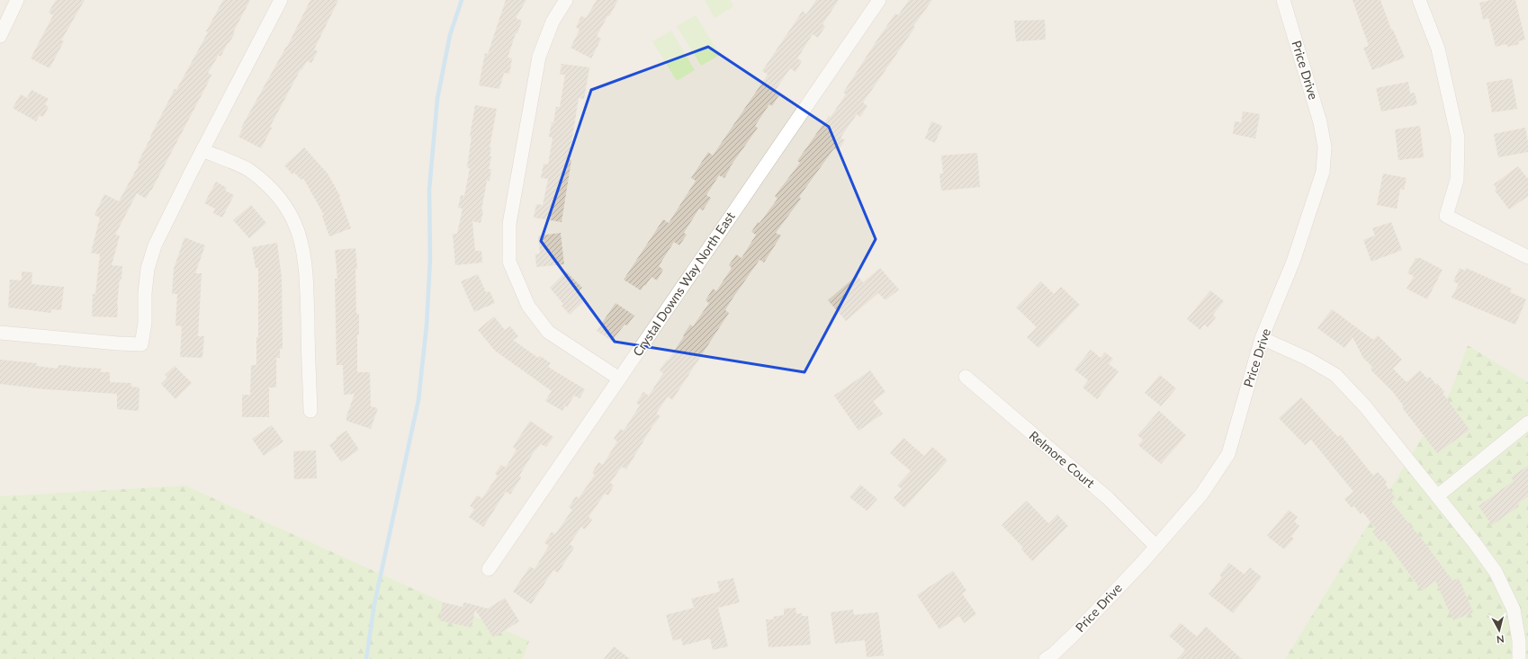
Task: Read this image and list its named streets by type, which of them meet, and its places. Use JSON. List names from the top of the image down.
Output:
{
  "streets": {
    "street": ["Price Drive", "Crystal Downs Way North East", "Relmore Court"]
  },
  "crossings": [
    ["Price Drive", "Relmore Court"]
  ],
  "north": "bottom"
}
